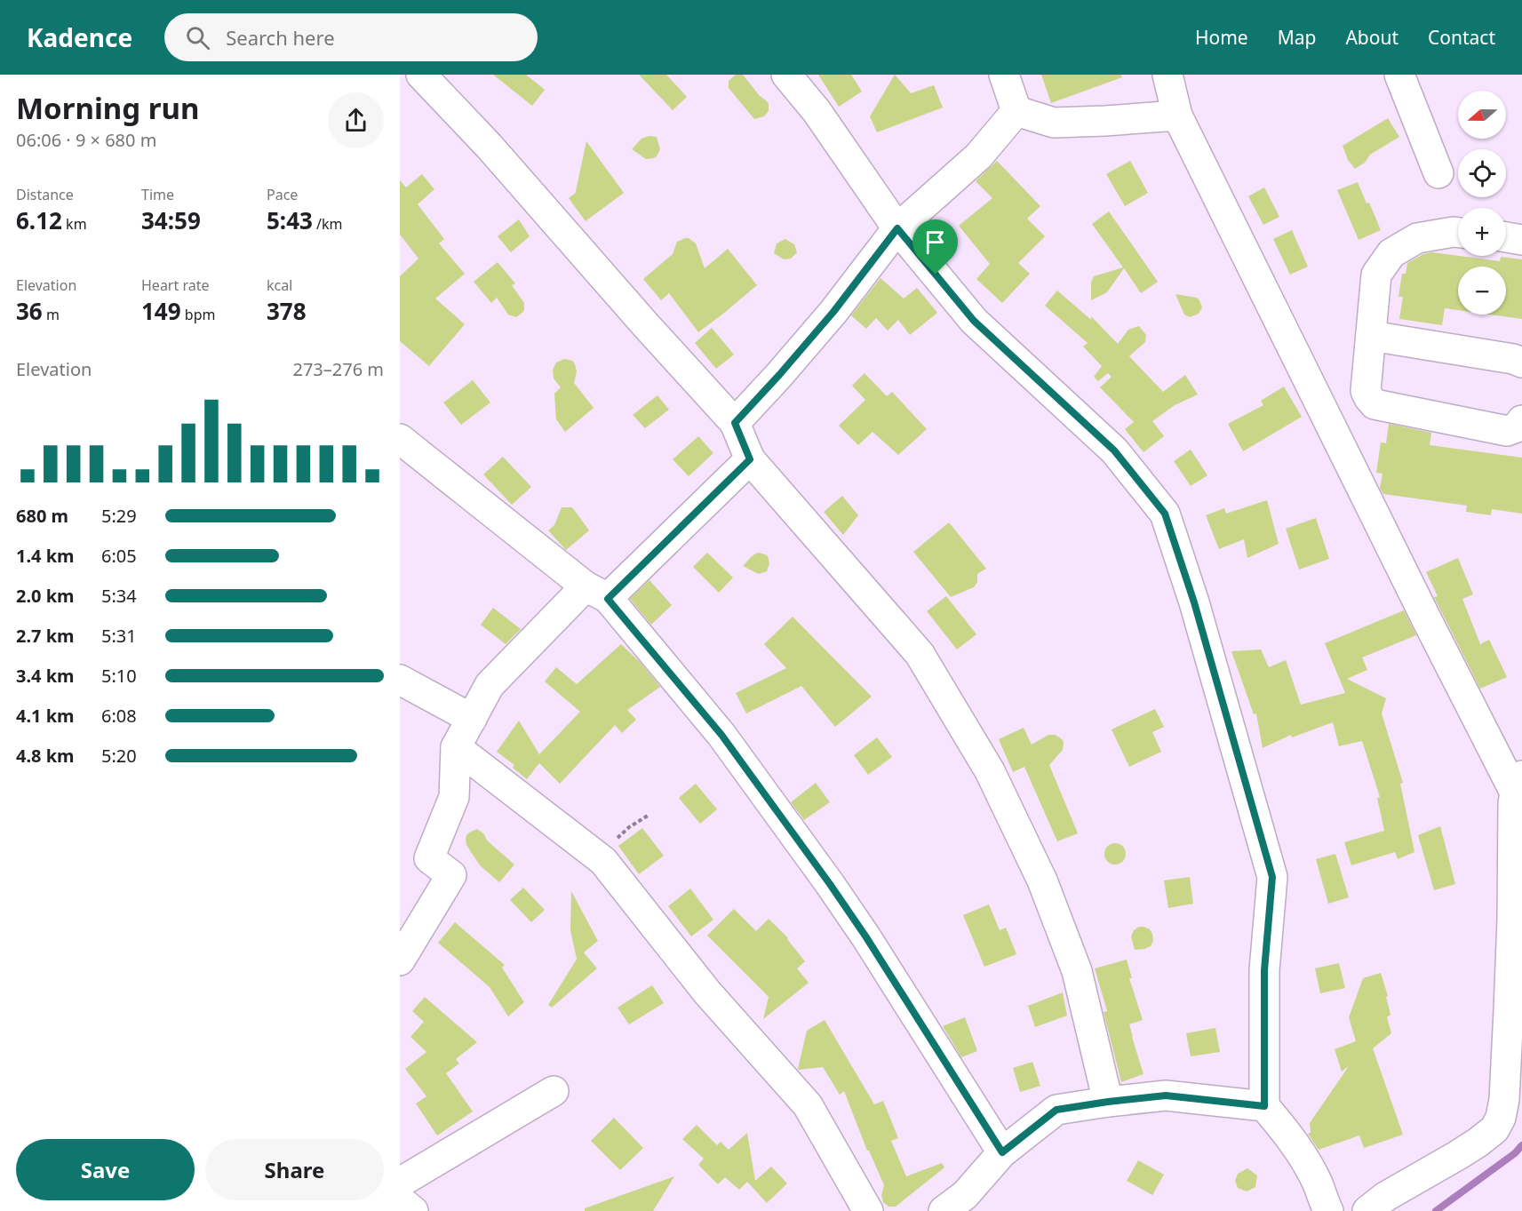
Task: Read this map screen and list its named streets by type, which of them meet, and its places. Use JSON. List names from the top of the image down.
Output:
{
  "north": "left",
  "page": {
    "header": "Kadence",
    "search": "Search here",
    "nav": [
      "Home",
      "Map",
      "About",
      "Contact"
    ],
    "heading": ["Morning run", "06:06 · 9 × 680 m"],
    "map_buttons": ["+", "−"],
    "stats": [
      ["Distance", "6.12 km"],
      ["Time", "34:59"],
      ["Pace", "5:43 /km"],
      ["Elevation", "36 m"],
      ["Heart rate", "149 bpm"],
      ["kcal", "378"]
    ],
    "chart": ["Elevation", "273–276 m"],
    "list": [
      {
        "name": "680 m",
        "note": "5:29"
      },
      {
        "name": "1.4 km",
        "note": "6:05"
      },
      {
        "name": "2.0 km",
        "note": "5:34"
      },
      {
        "name": "2.7 km",
        "note": "5:31"
      },
      {
        "name": "3.4 km",
        "note": "5:10"
      },
      {
        "name": "4.1 km",
        "note": "6:08"
      },
      {
        "name": "4.8 km",
        "note": "5:20"
      }
    ],
    "buttons": ["Save", "Share"]
  }
}
